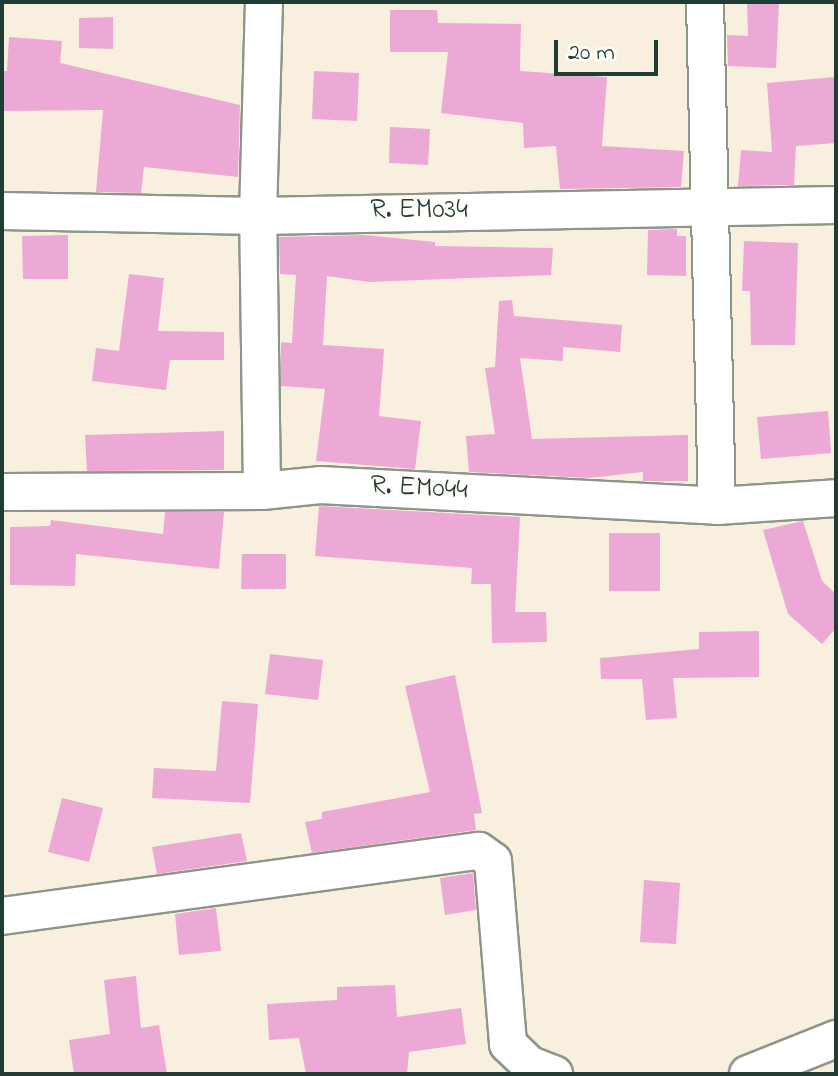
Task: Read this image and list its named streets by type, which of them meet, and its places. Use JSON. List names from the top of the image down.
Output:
{
  "streets": {
    "street": ["R. EM034", "R. EM044"]
  },
  "scale_bar": "20 m"
}
